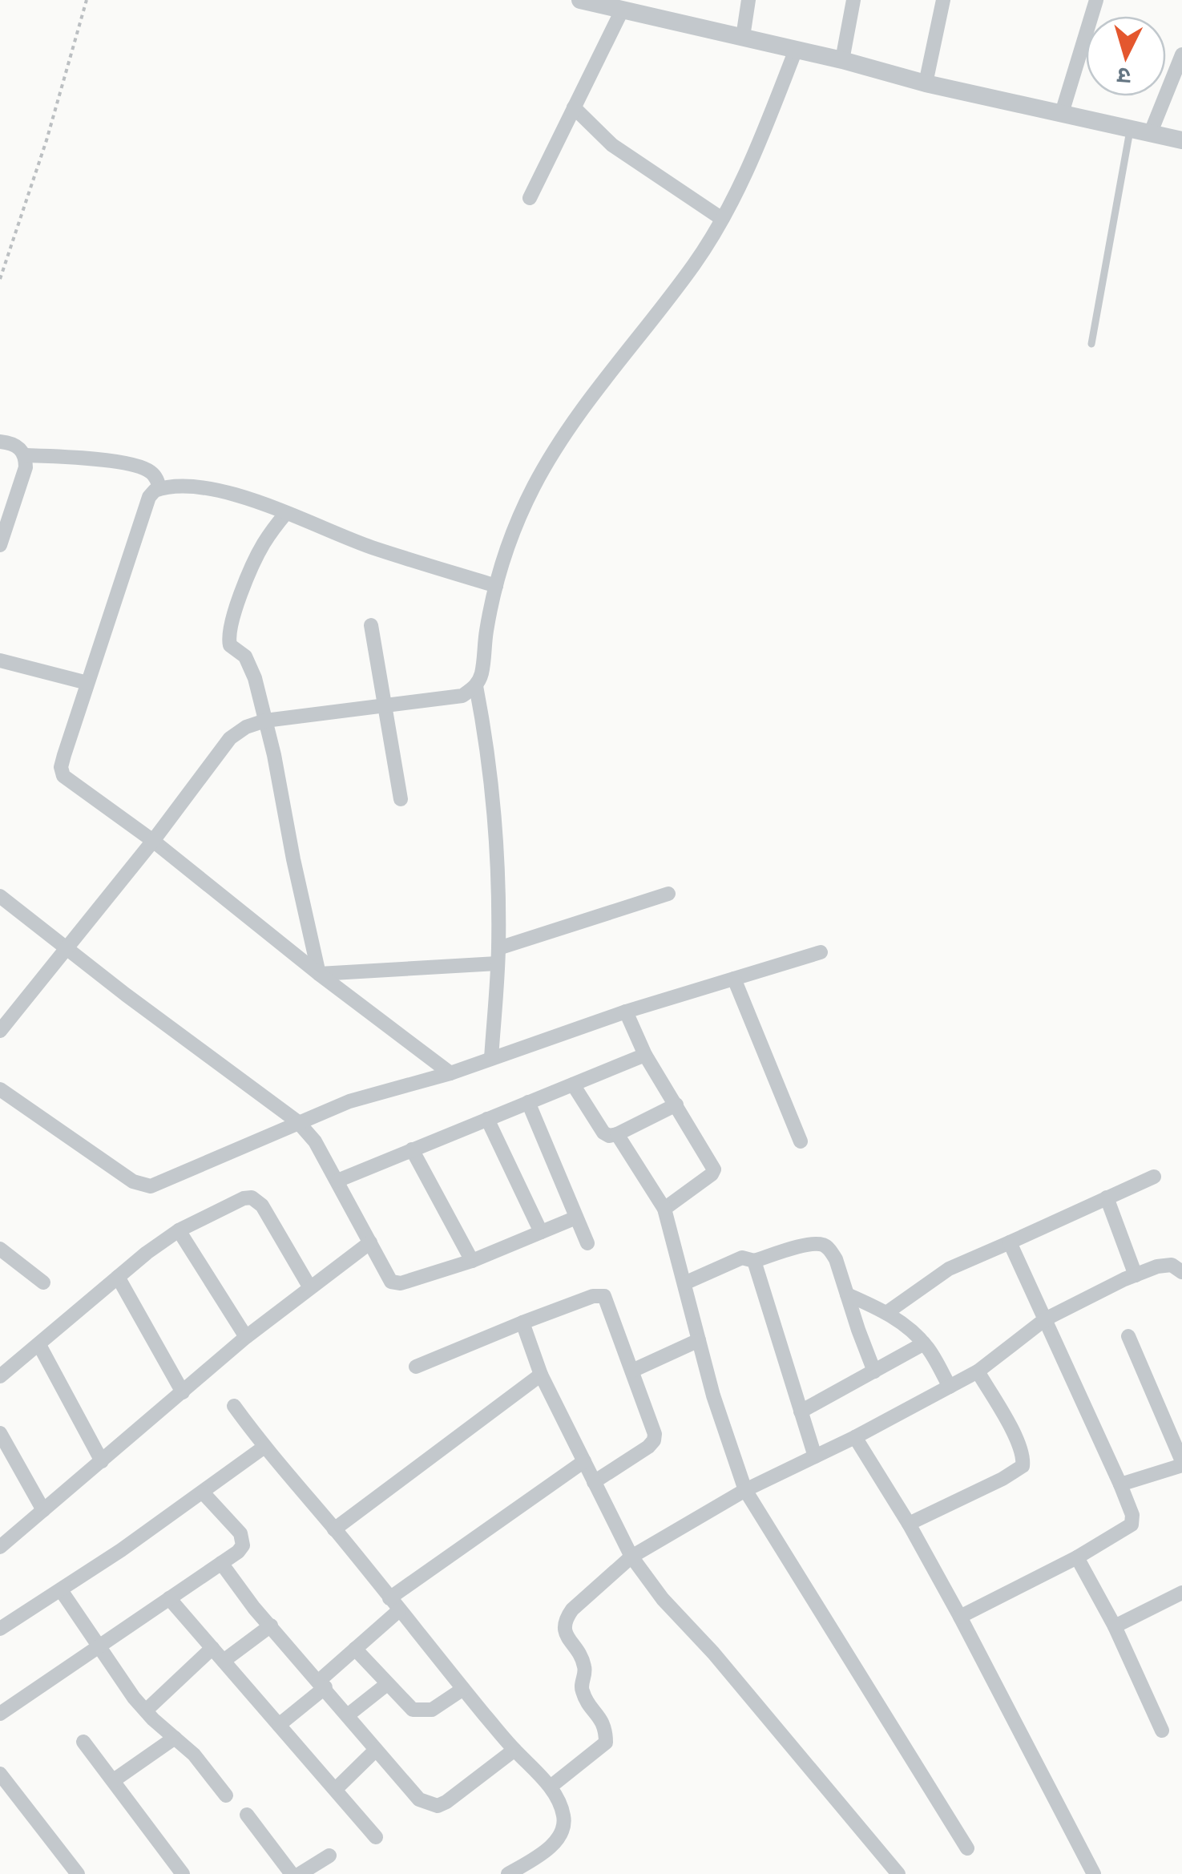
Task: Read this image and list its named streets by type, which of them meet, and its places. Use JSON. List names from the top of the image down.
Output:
{
  "north": "bottom"
}
